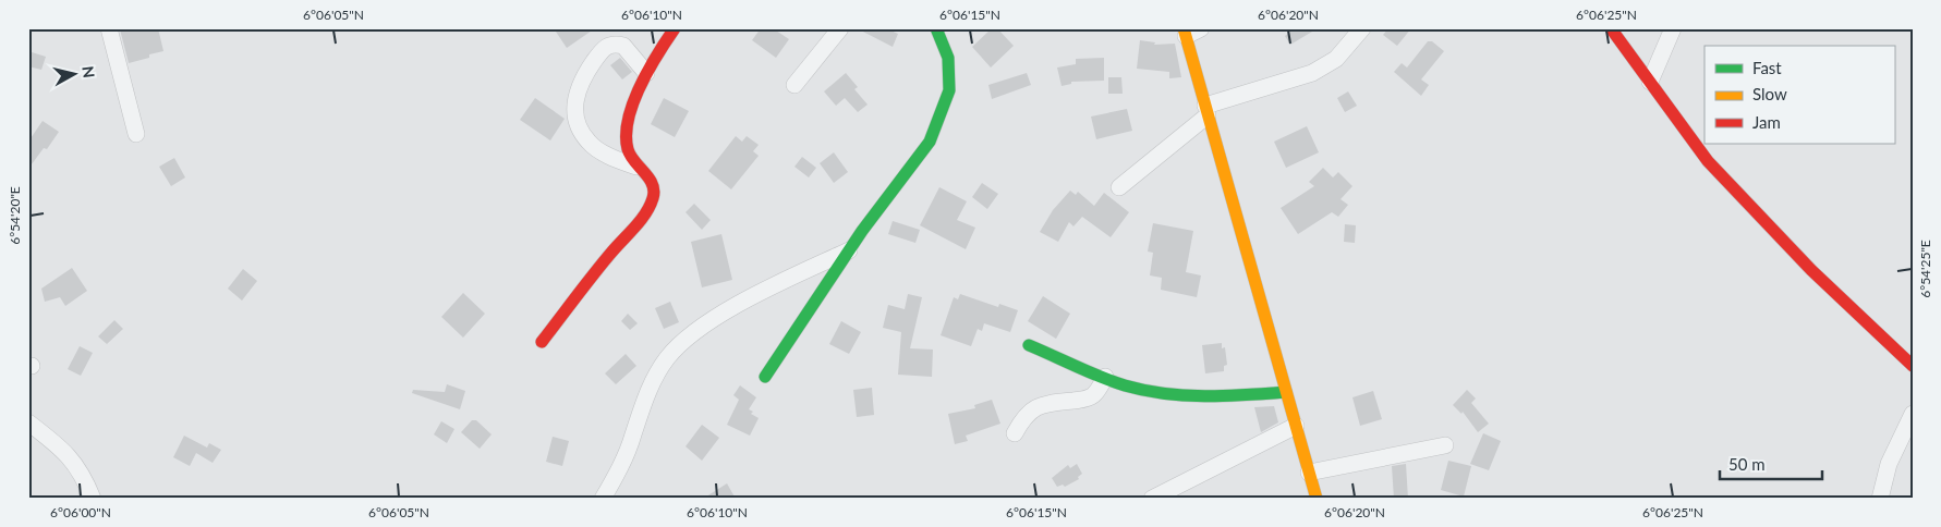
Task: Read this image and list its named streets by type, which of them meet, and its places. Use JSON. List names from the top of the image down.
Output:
{
  "legend": ["Fast", "Slow", "Jam"],
  "scale_bar": "50 m",
  "north": "right",
  "coordinates": [
    "6°06'05\"N",
    "6°06'10\"N",
    "6°06'15\"N",
    "6°06'20\"N",
    "6°06'25\"N",
    "6°54'20\"E",
    "6°54'25\"E",
    "6°06'00\"N"
  ]
}
